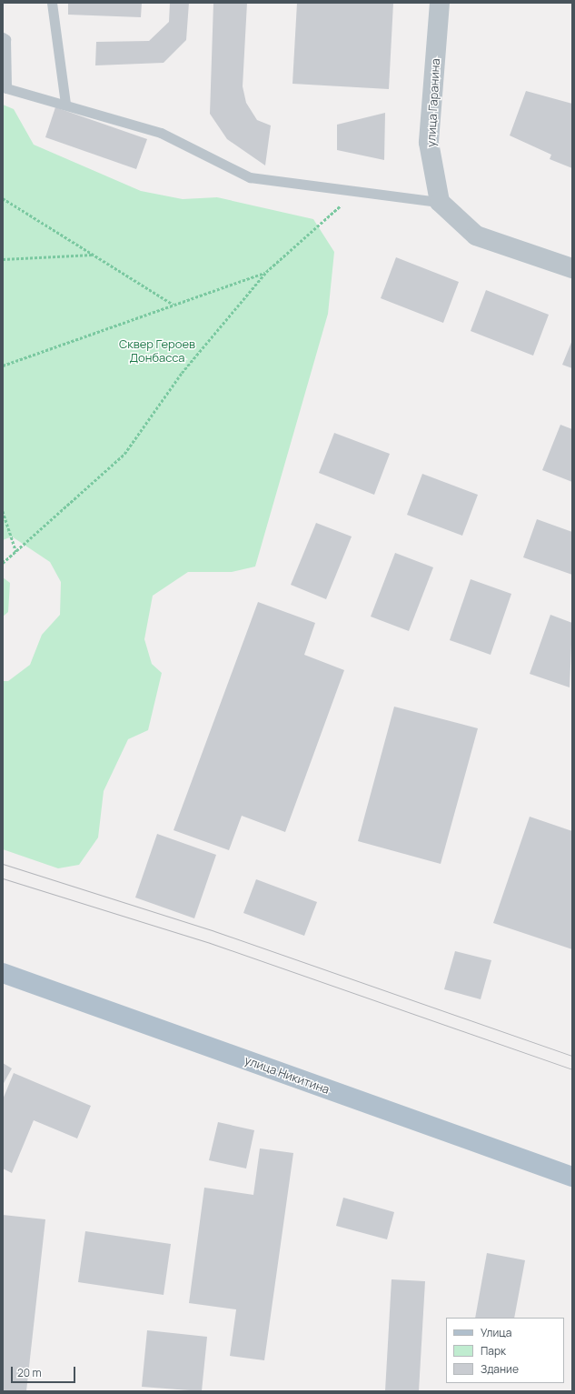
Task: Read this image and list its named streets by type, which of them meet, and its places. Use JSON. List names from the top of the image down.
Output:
{
  "streets": {
    "main road": ["улица Никитина"],
    "street": ["улица Гаранина"]
  },
  "parks": ["Сквер Героев Донбасса"],
  "legend": ["Улица", "Парк", "Здание"],
  "scale_bar": "20 m"
}
